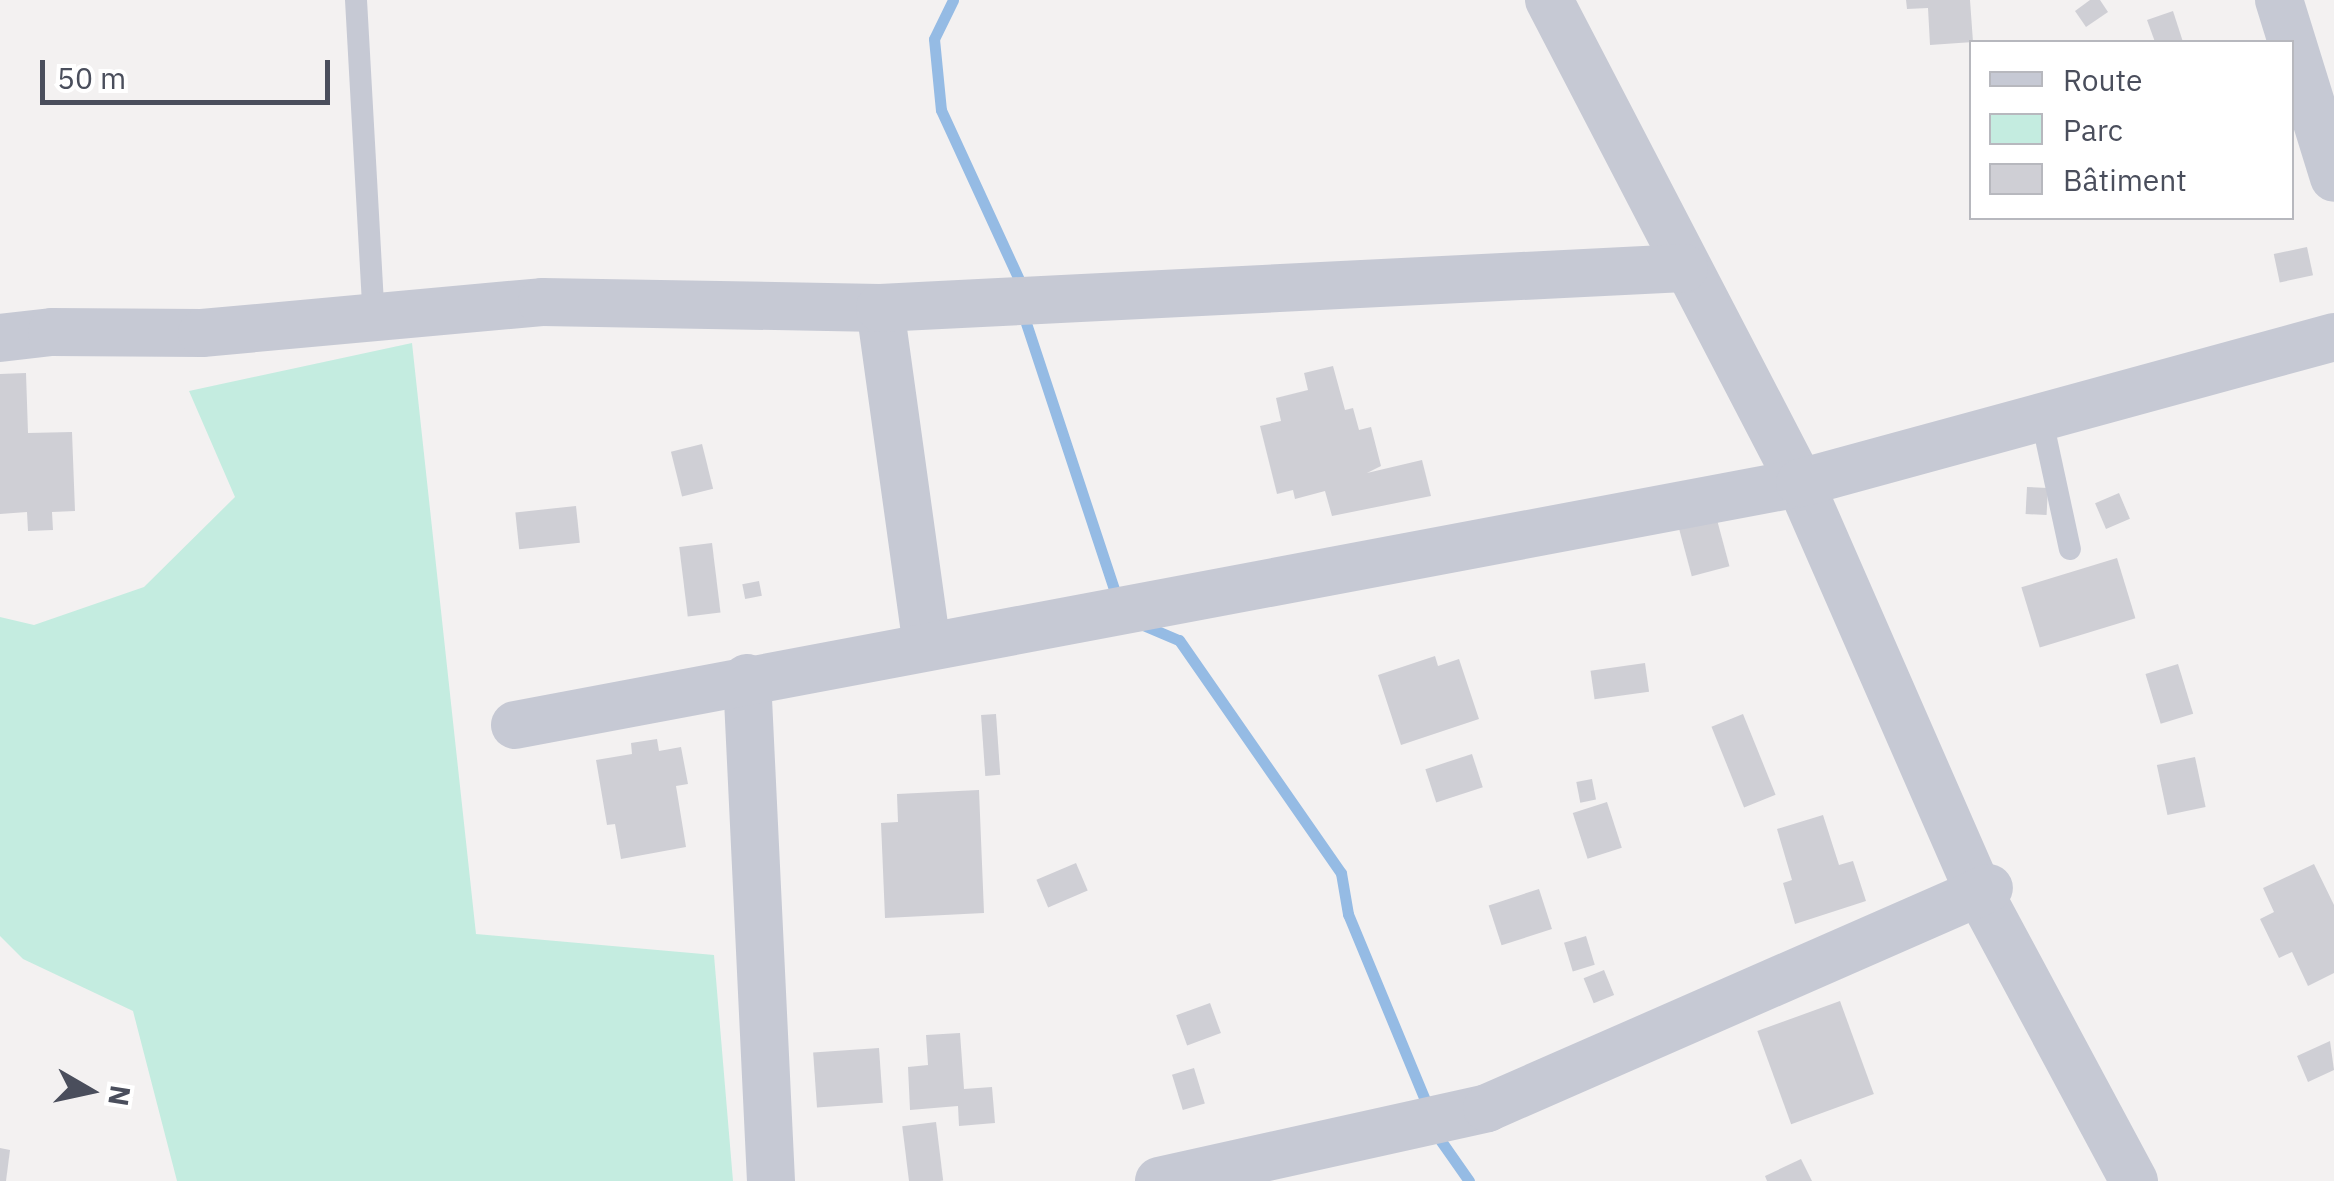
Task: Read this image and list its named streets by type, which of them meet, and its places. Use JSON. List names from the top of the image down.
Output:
{
  "legend": ["Route", "Parc", "Bâtiment"],
  "scale_bar": "50 m",
  "north": "right"
}
